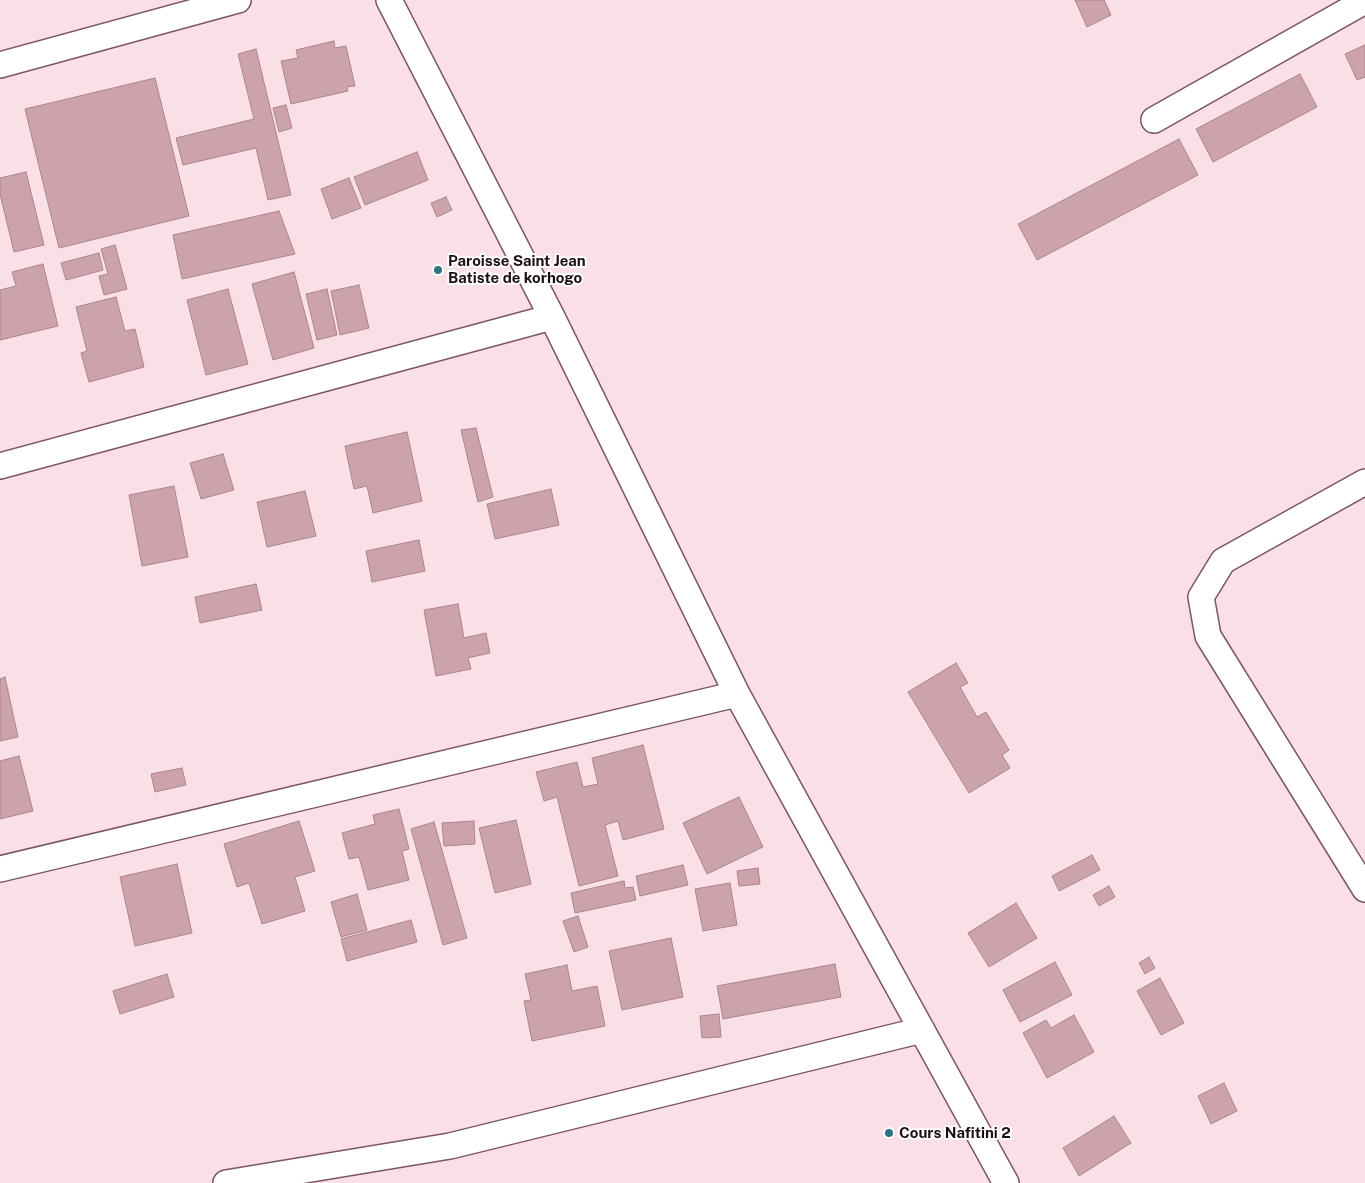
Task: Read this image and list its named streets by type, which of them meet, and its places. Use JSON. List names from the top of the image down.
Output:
{
  "places": ["Paroisse Saint Jean Batiste de korhogo", "Cours Nafitini 2"]
}
